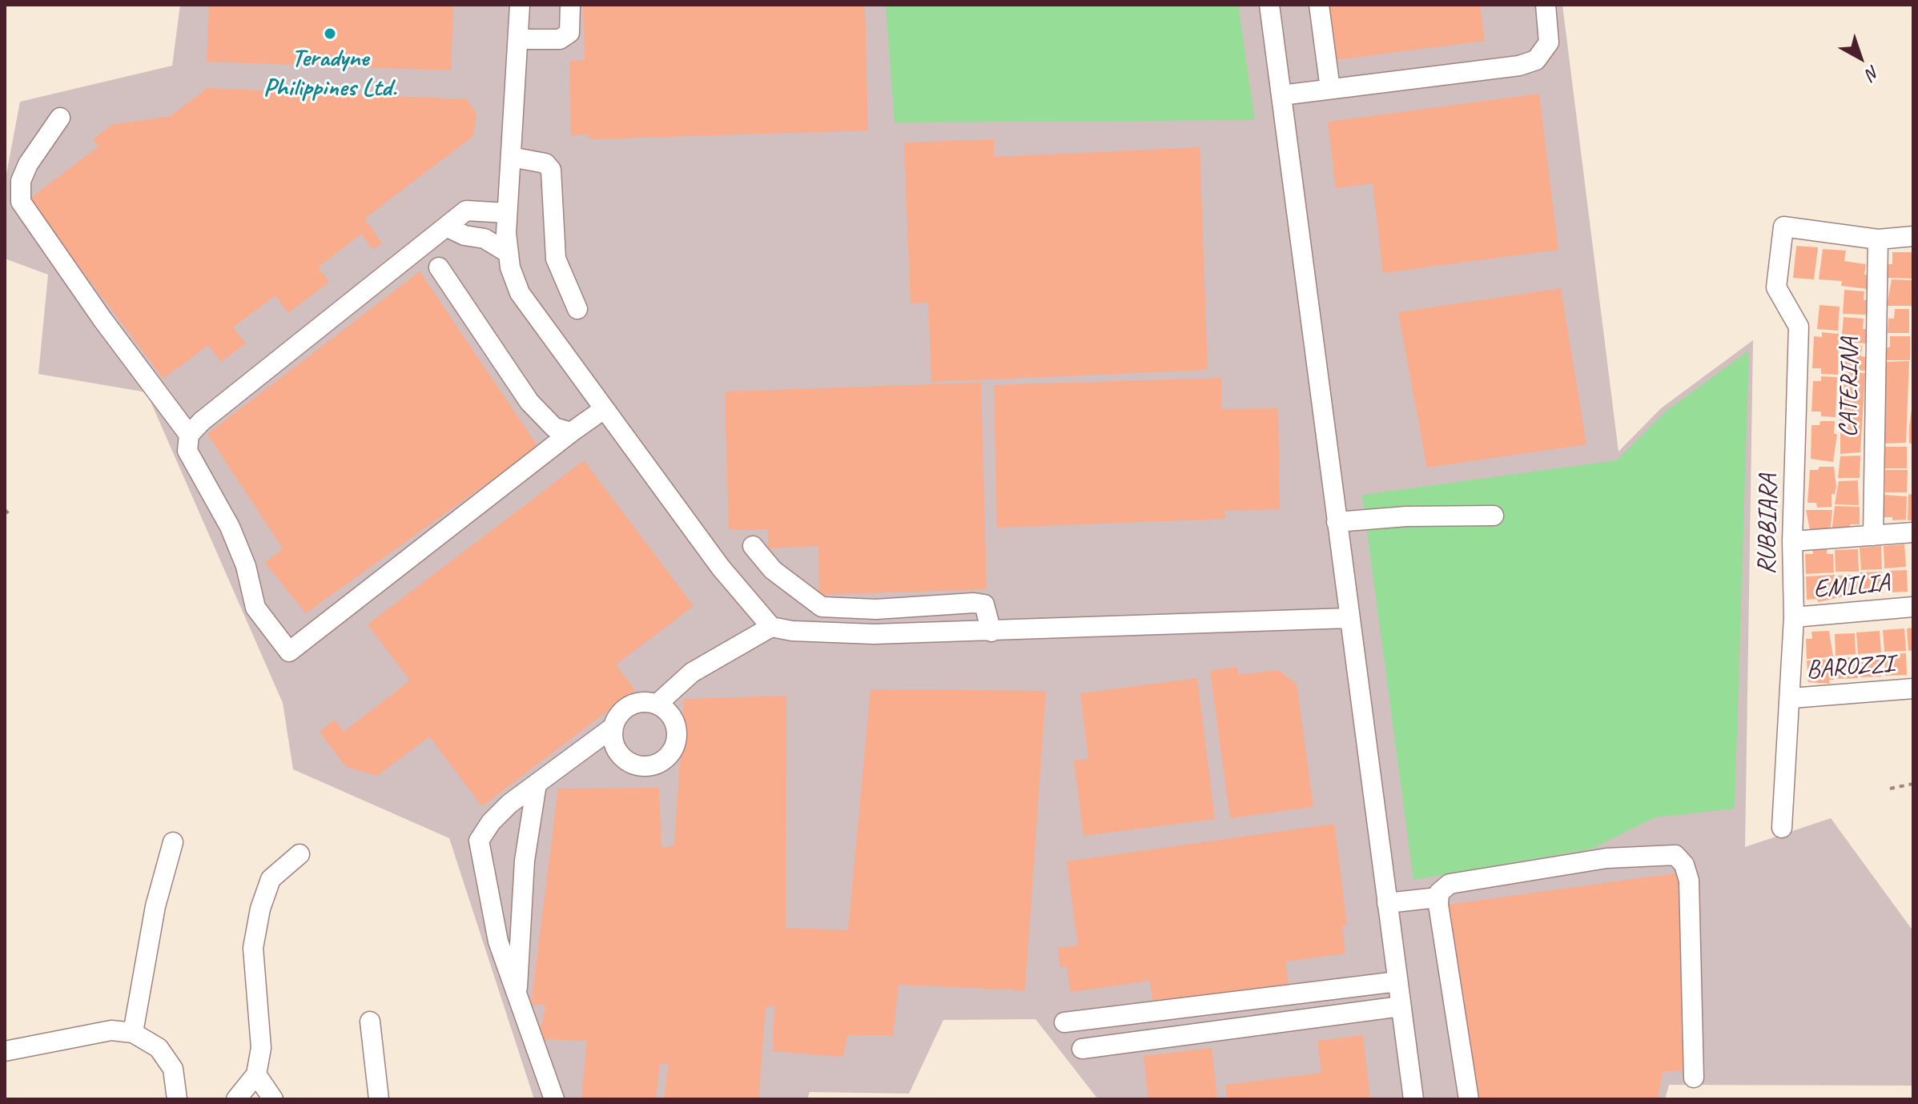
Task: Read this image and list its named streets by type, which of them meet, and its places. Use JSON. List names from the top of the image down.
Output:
{
  "streets": {
    "street": [
      "CATERINA",
      "RUBBIARA",
      "EMILIA",
      "BAROZZI"
    ]
  },
  "crossings": [
    ["CATERINA", "RUBBIARA"],
    ["RUBBIARA", "EMILIA"],
    ["RUBBIARA", "BAROZZI"]
  ],
  "places": ["Teradyne Philippines Ltd."],
  "north": "bottom right"
}
